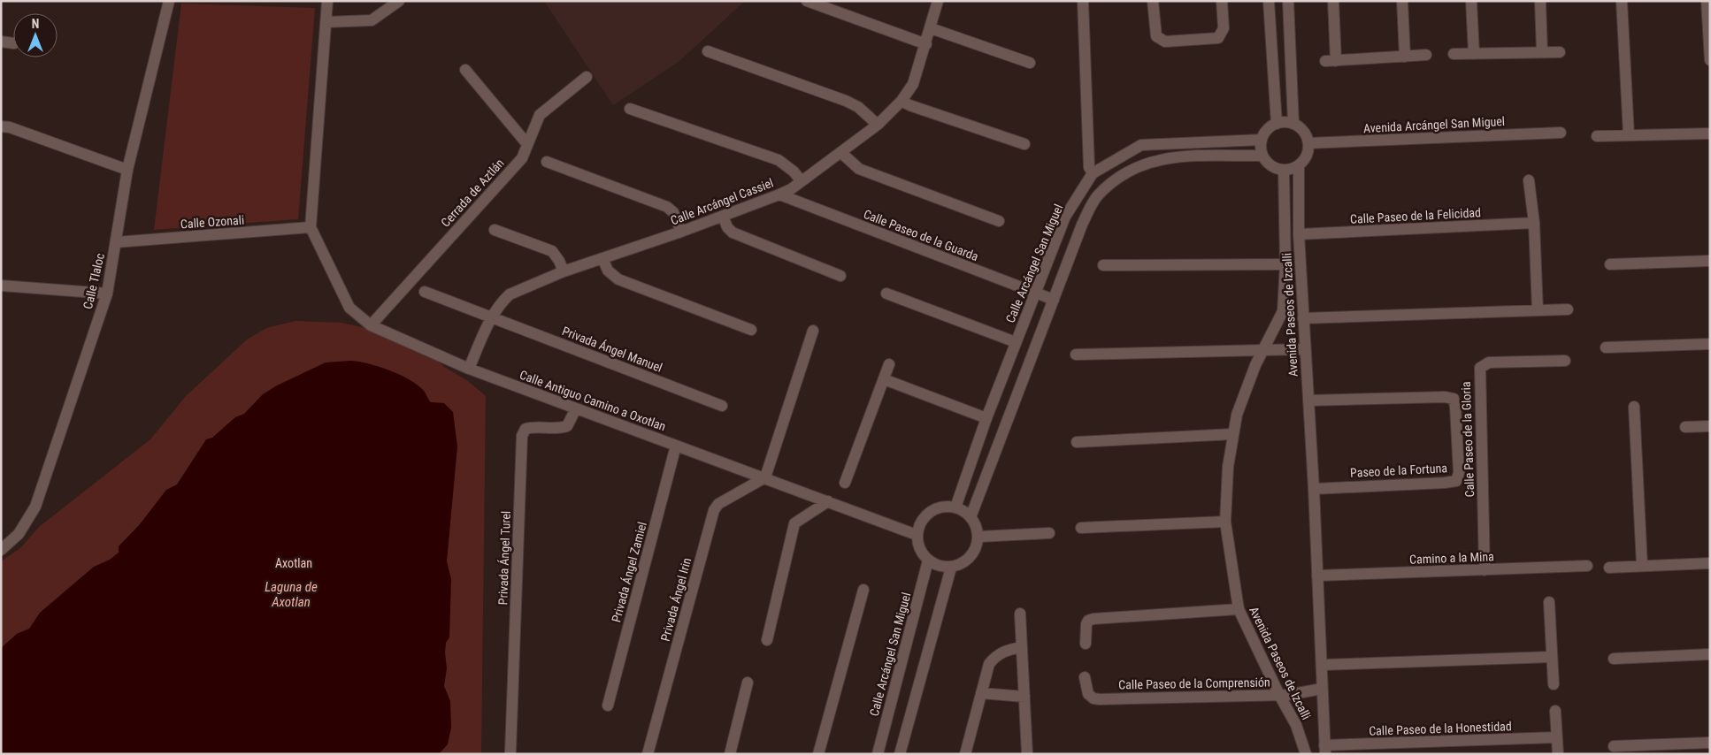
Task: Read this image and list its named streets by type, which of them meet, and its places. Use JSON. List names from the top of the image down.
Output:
{
  "streets": {
    "street": [
      "Avenida Arcángel San Miguel",
      "Cerrada de Aztlán",
      "Calle Arcángel Cassiel",
      "Calle Paseo de la Felicidad",
      "Calle Ozonali",
      "Calle Paseo de la Guarda",
      "Calle Arcángel San Miguel",
      "Calle Tlaloc",
      "Avenida Paseos de Izcalli",
      "Privada Ángel Manuel",
      "Calle Antiguo Camino a Oxotlan",
      "Calle Paseo de la Gloria",
      "Paseo de la Fortuna",
      "Privada Ángel Turel",
      "Camino a la Mina",
      "Privada Ángel Zamiel",
      "Privada Ángel Irin",
      "Calle Paseo de la Comprensión",
      "Calle Paseo de la Honestidad"
    ]
  },
  "crossings": [
    ["Avenida Arcángel San Miguel", "Calle Arcángel San Miguel"],
    ["Avenida Arcángel San Miguel", "Avenida Paseos de Izcalli"],
    ["Cerrada de Aztlán", "Calle Antiguo Camino a Oxotlan"],
    ["Calle Arcángel Cassiel", "Calle Paseo de la Guarda"],
    ["Calle Arcángel Cassiel", "Privada Ángel Manuel"],
    ["Calle Arcángel Cassiel", "Calle Antiguo Camino a Oxotlan"],
    ["Calle Paseo de la Felicidad", "Avenida Paseos de Izcalli"],
    ["Calle Ozonali", "Calle Tlaloc"],
    ["Calle Ozonali", "Calle Antiguo Camino a Oxotlan"],
    ["Calle Paseo de la Guarda", "Calle Arcángel San Miguel"],
    ["Calle Arcángel San Miguel", "Avenida Paseos de Izcalli"],
    ["Calle Arcángel San Miguel", "Calle Antiguo Camino a Oxotlan"],
    ["Avenida Paseos de Izcalli", "Paseo de la Fortuna"],
    ["Avenida Paseos de Izcalli", "Camino a la Mina"],
    ["Avenida Paseos de Izcalli", "Calle Paseo de la Comprensión"],
    ["Avenida Paseos de Izcalli", "Calle Paseo de la Honestidad"],
    ["Calle Antiguo Camino a Oxotlan", "Privada Ángel Turel"],
    ["Calle Antiguo Camino a Oxotlan", "Privada Ángel Zamiel"],
    ["Calle Antiguo Camino a Oxotlan", "Privada Ángel Irin"],
    ["Calle Paseo de la Gloria", "Camino a la Mina"]
  ],
  "water": ["Laguna de Axotlan"],
  "parks": ["Axotlan"],
  "north": "top"
}
